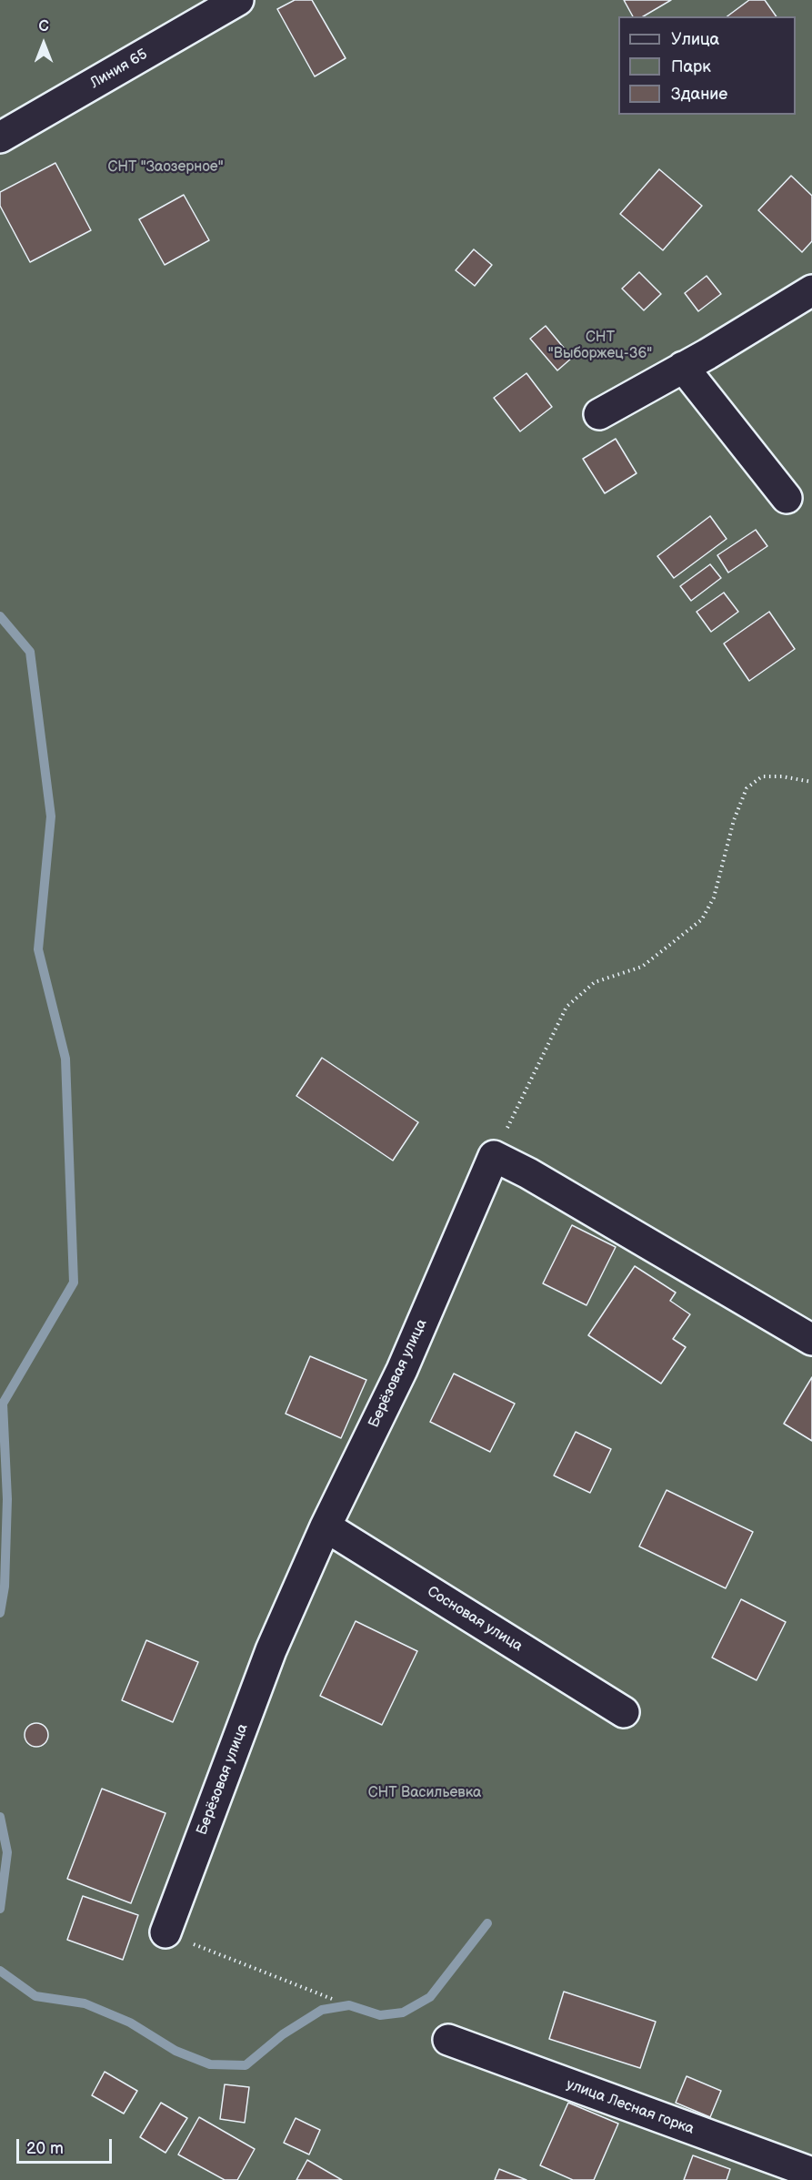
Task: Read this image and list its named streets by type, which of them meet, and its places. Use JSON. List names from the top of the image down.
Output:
{
  "streets": {
    "street": [
      "Линия 65",
      "Берёзовая улица",
      "Сосновая улица",
      "улица Лесная горка"
    ]
  },
  "crossings": [
    ["Берёзовая улица", "Сосновая улица"]
  ],
  "parks": ["СНТ \"Заозерное\"", "СНТ \"Выборжец-36\"", "СНТ Васильевка"],
  "legend": ["Улица", "Парк", "Здание"],
  "scale_bar": "20 m",
  "north": "top"
}
